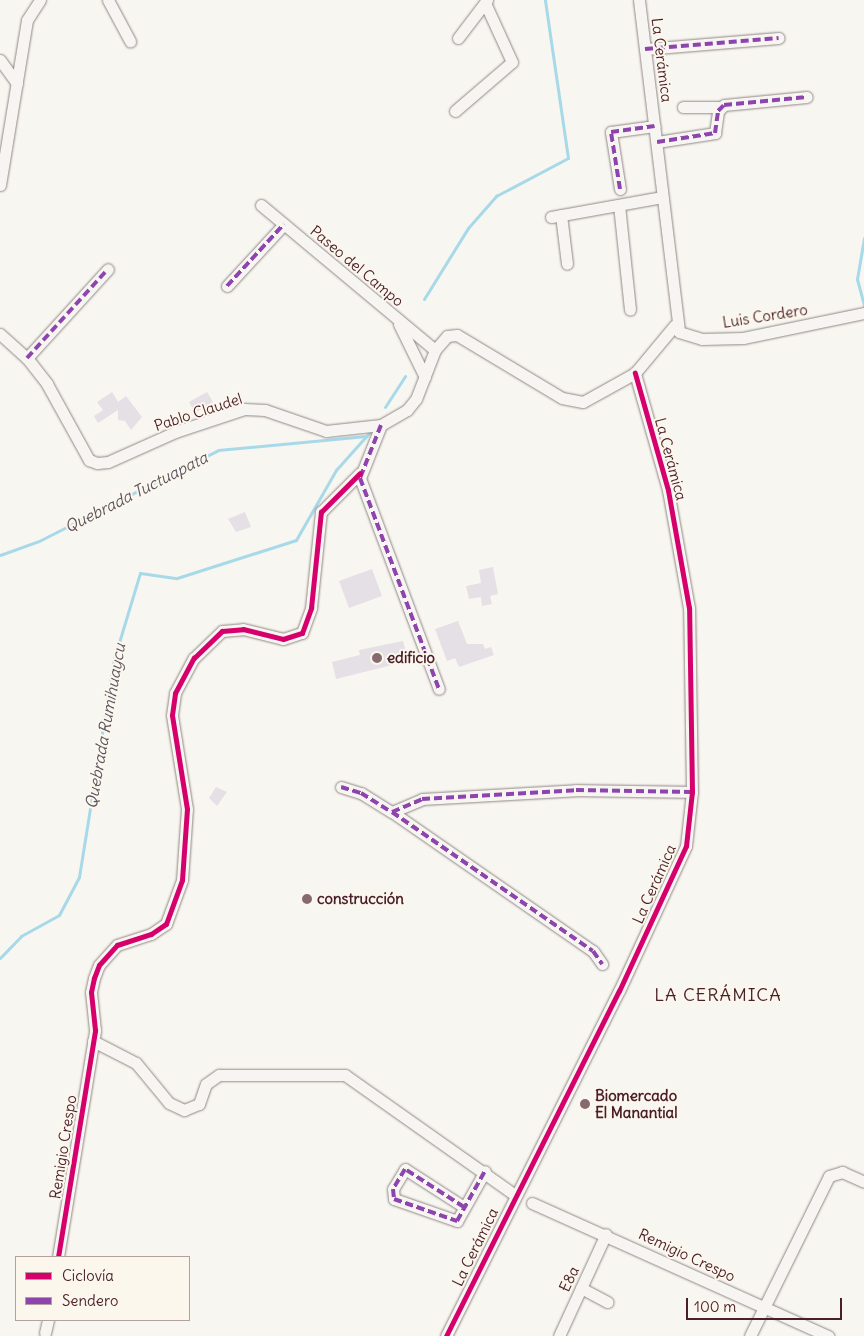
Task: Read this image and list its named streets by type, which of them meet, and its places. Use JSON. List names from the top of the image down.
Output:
{
  "streets": {
    "street": [
      "La Cerámica",
      "Paseo del Campo",
      "Luis Cordero",
      "Pablo Claudel",
      "Remigio Crespo",
      "E8a"
    ]
  },
  "crossings": [
    ["La Cerámica", "Luis Cordero"],
    ["La Cerámica", "Pablo Claudel"],
    ["Paseo del Campo", "Pablo Claudel"],
    ["Remigio Crespo", "E8a"]
  ],
  "districts": ["LA CERÁMICA"],
  "water": ["Quebrada Tuctuapata", "Quebrada Rumihuaycu"],
  "places": ["edificio", "construcción", "Biomercado El Manantial"],
  "legend": ["Ciclovía", "Sendero"],
  "scale_bar": "100 m"
}
